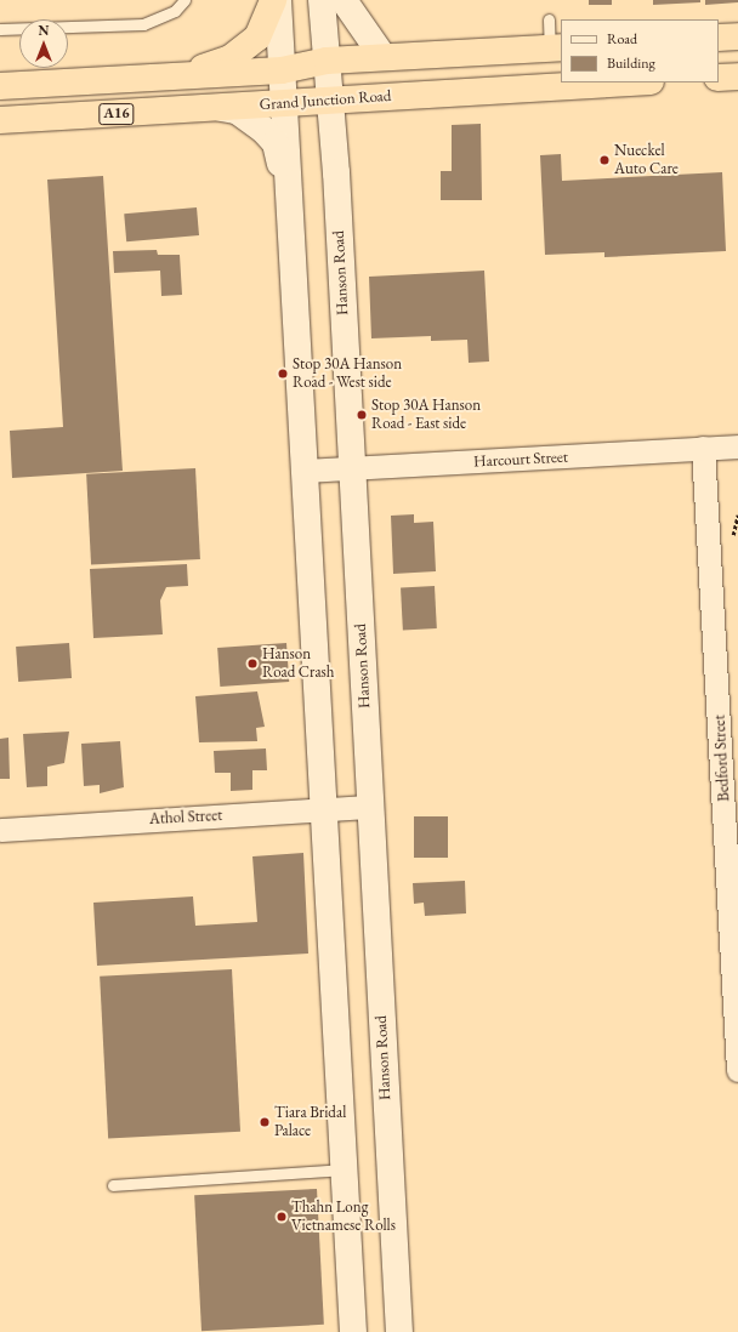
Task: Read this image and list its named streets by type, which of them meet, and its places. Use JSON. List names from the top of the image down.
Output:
{
  "streets": {
    "highway": ["Grand Junction Road", "A16"],
    "main road": ["Hanson Road"],
    "street": ["Harcourt Street", "Bedford Street", "Athol Street"]
  },
  "crossings": [
    ["Grand Junction Road", "Hanson Road"],
    ["Hanson Road", "Harcourt Street"],
    ["Hanson Road", "Athol Street"],
    ["Harcourt Street", "Bedford Street"]
  ],
  "places": [
    "Nueckel Auto Care",
    "Stop 30A Hanson Road - West side",
    "Stop 30A Hanson Road - East side",
    "Hanson Road Crash",
    "Tiara Bridal Palace",
    "Thahn Long Vietnamese Rolls"
  ],
  "legend": ["Road", "Building"],
  "north": "top"
}
